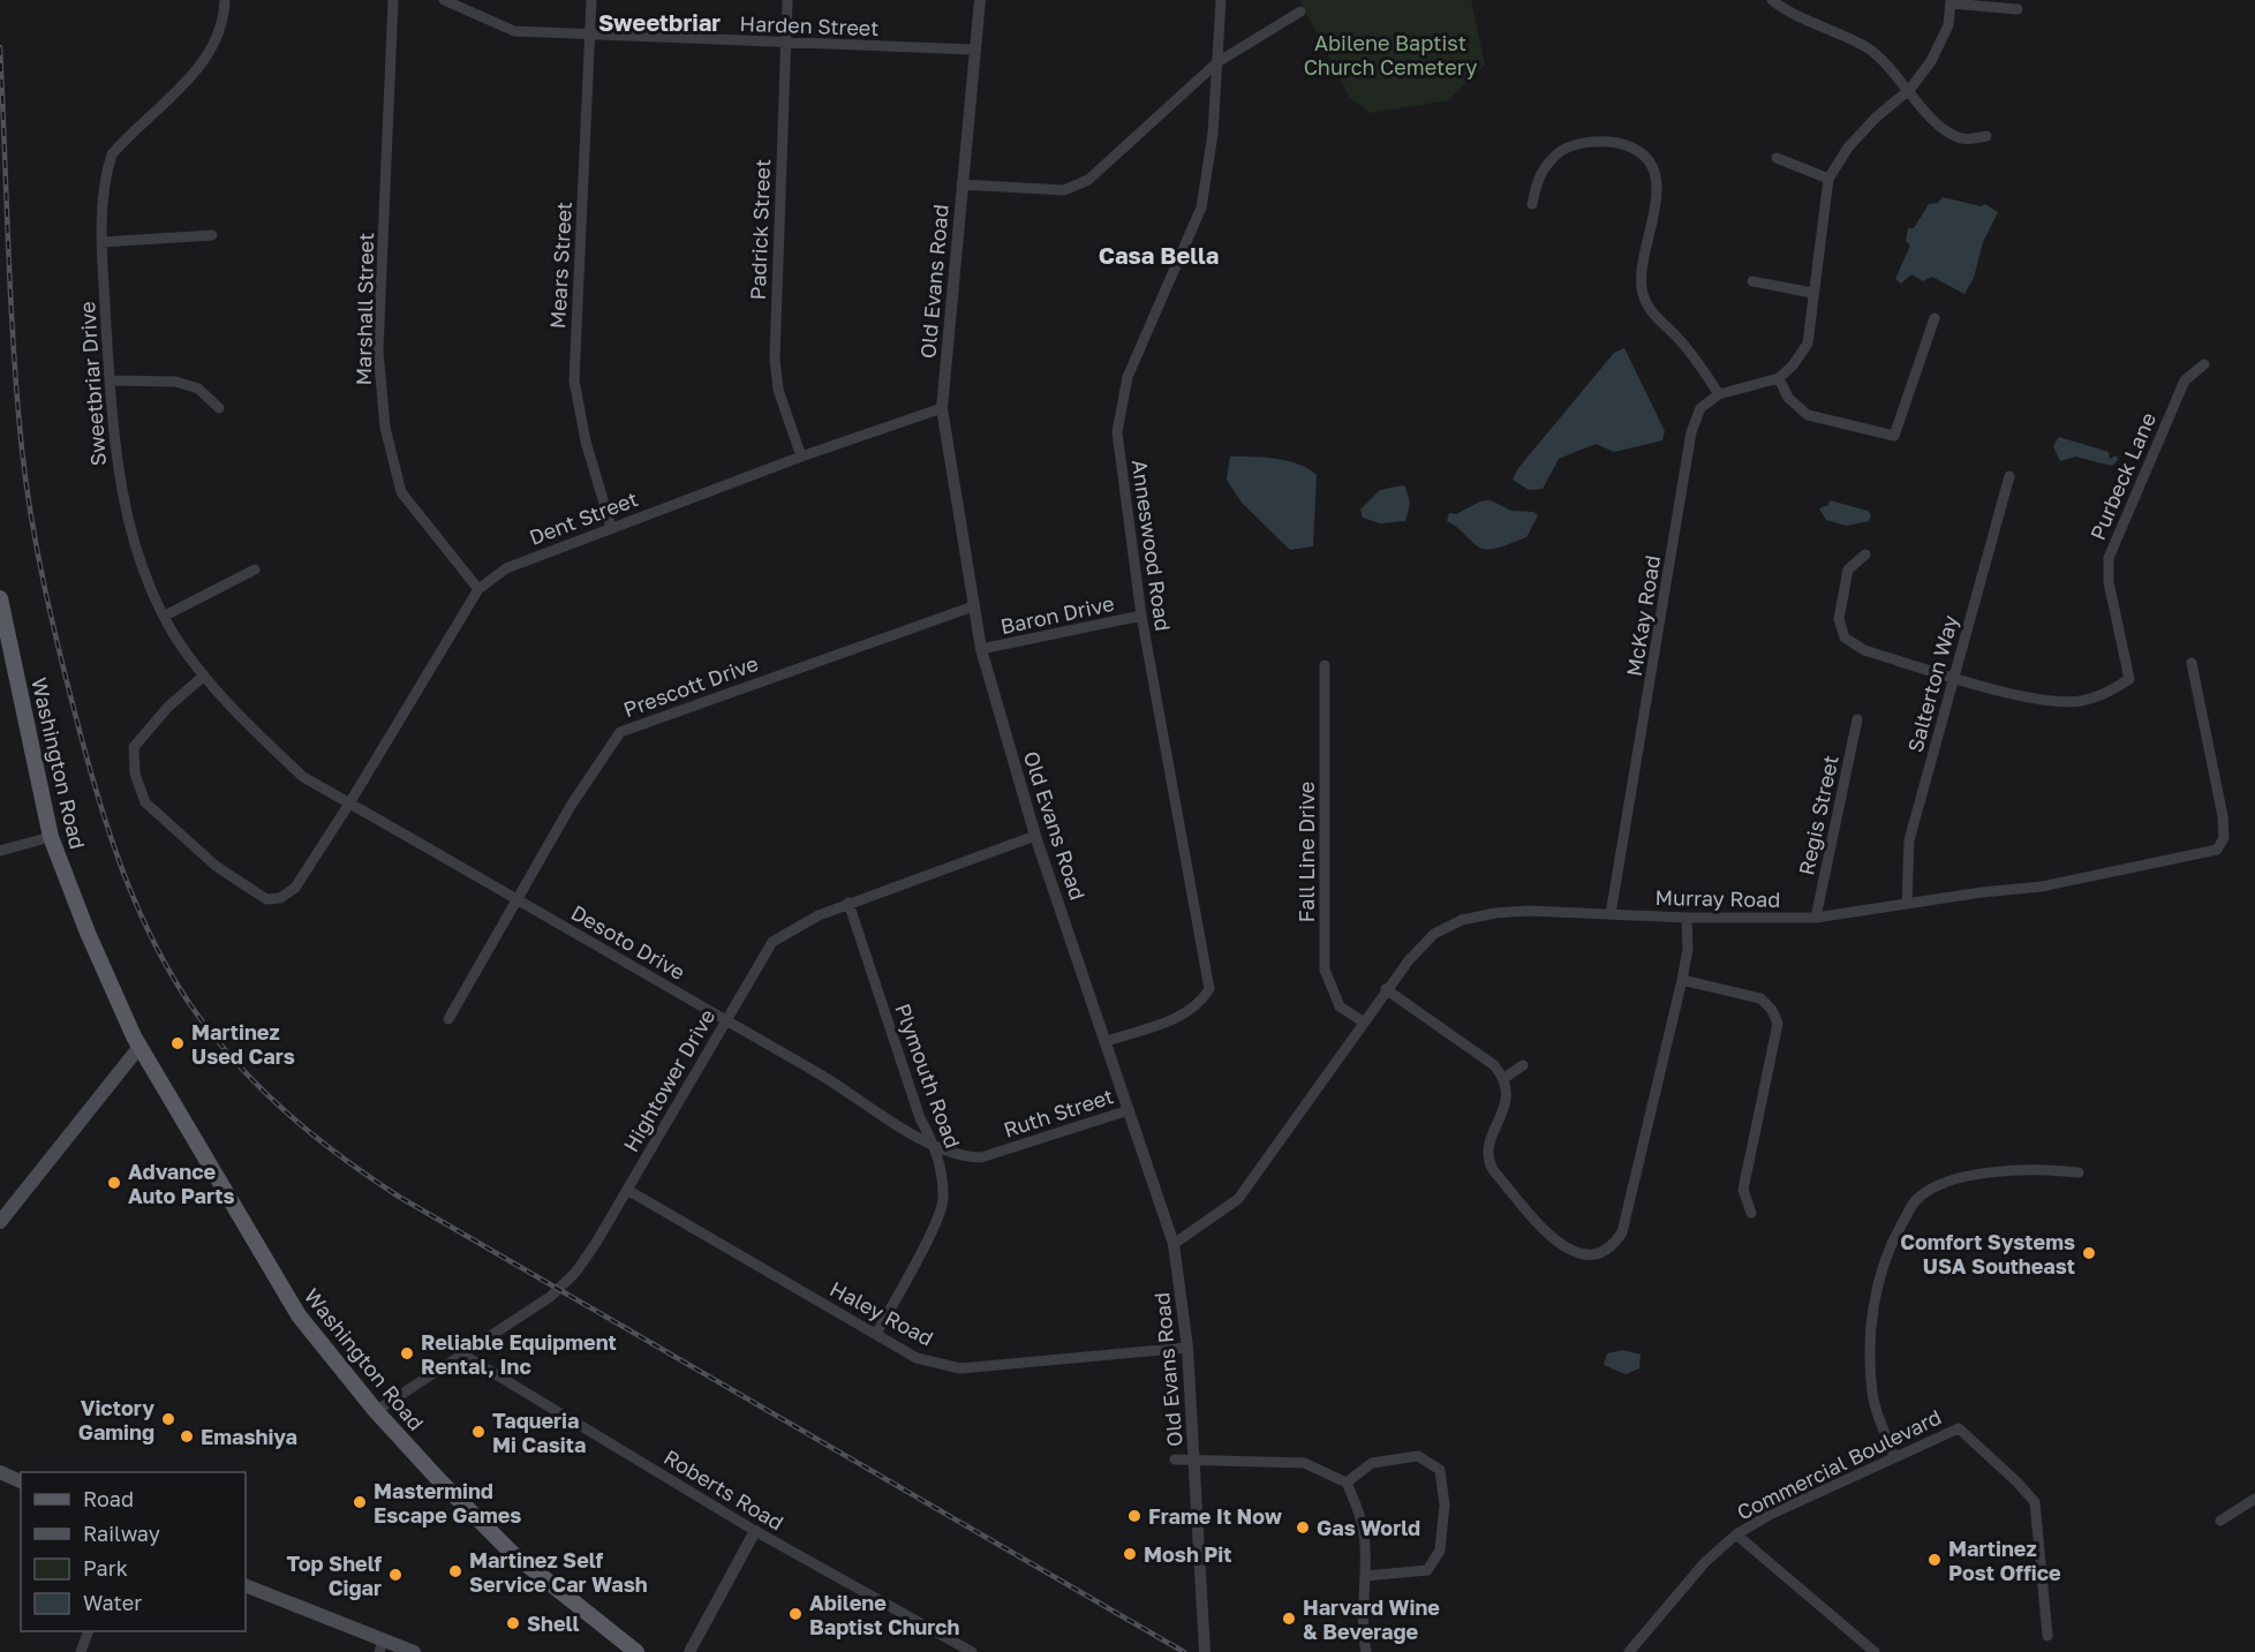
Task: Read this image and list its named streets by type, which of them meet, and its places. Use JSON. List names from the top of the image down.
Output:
{
  "streets": {
    "main road": ["Washington Road"],
    "street": [
      "Harden Street",
      "Padrick Street",
      "Mears Street",
      "Old Evans Road",
      "Marshall Street",
      "Sweetbriar Drive",
      "Purbeck Lane",
      "Dent Street",
      "Anneswood Road",
      "Baron Drive",
      "McKay Road",
      "Salterton Way",
      "Prescott Drive",
      "Regis Street",
      "Fall Line Drive",
      "Murray Road",
      "Desoto Drive",
      "Plymouth Road",
      "Hightower Drive",
      "Ruth Street",
      "Haley Road",
      "Commercial Boulevard",
      "Roberts Road"
    ]
  },
  "crossings": [
    ["Harden Street", "Padrick Street"],
    ["Harden Street", "Mears Street"],
    ["Harden Street", "Old Evans Road"],
    ["Padrick Street", "Dent Street"],
    ["Mears Street", "Dent Street"],
    ["Old Evans Road", "Dent Street"],
    ["Old Evans Road", "Anneswood Road"],
    ["Old Evans Road", "Baron Drive"],
    ["Old Evans Road", "Prescott Drive"],
    ["Old Evans Road", "Murray Road"],
    ["Old Evans Road", "Hightower Drive"],
    ["Old Evans Road", "Ruth Street"],
    ["Old Evans Road", "Haley Road"],
    ["Marshall Street", "Dent Street"],
    ["Sweetbriar Drive", "Dent Street"],
    ["Sweetbriar Drive", "Desoto Drive"],
    ["Purbeck Lane", "Salterton Way"],
    ["Dent Street", "Desoto Drive"],
    ["Anneswood Road", "Baron Drive"],
    ["McKay Road", "Murray Road"],
    ["Salterton Way", "Murray Road"],
    ["Prescott Drive", "Desoto Drive"],
    ["Washington Road", "Hightower Drive"],
    ["Regis Street", "Murray Road"],
    ["Fall Line Drive", "Murray Road"],
    ["Desoto Drive", "Plymouth Road"],
    ["Desoto Drive", "Hightower Drive"],
    ["Desoto Drive", "Ruth Street"],
    ["Plymouth Road", "Hightower Drive"],
    ["Plymouth Road", "Haley Road"],
    ["Hightower Drive", "Haley Road"],
    ["Hightower Drive", "Roberts Road"]
  ],
  "districts": ["Sweetbriar", "Casa Bella"],
  "parks": ["Abilene Baptist Church Cemetery"],
  "places": [
    "Martinez Used Cars",
    "Advance Auto Parts",
    "Comfort Systems USA Southeast",
    "Reliable Equipment Rental, Inc",
    "Victory Gaming",
    "Taqueria Mi Casita",
    "Emashiya",
    "Mastermind Escape Games",
    "Frame It Now",
    "Gas World",
    "Mosh Pit",
    "Martinez Post Office",
    "Martinez Self Service Car Wash",
    "Top Shelf Cigar",
    "Abilene Baptist Church",
    "Harvard Wine & Beverage",
    "Shell"
  ],
  "legend": [
    "Road",
    "Railway",
    "Park",
    "Water"
  ]
}
